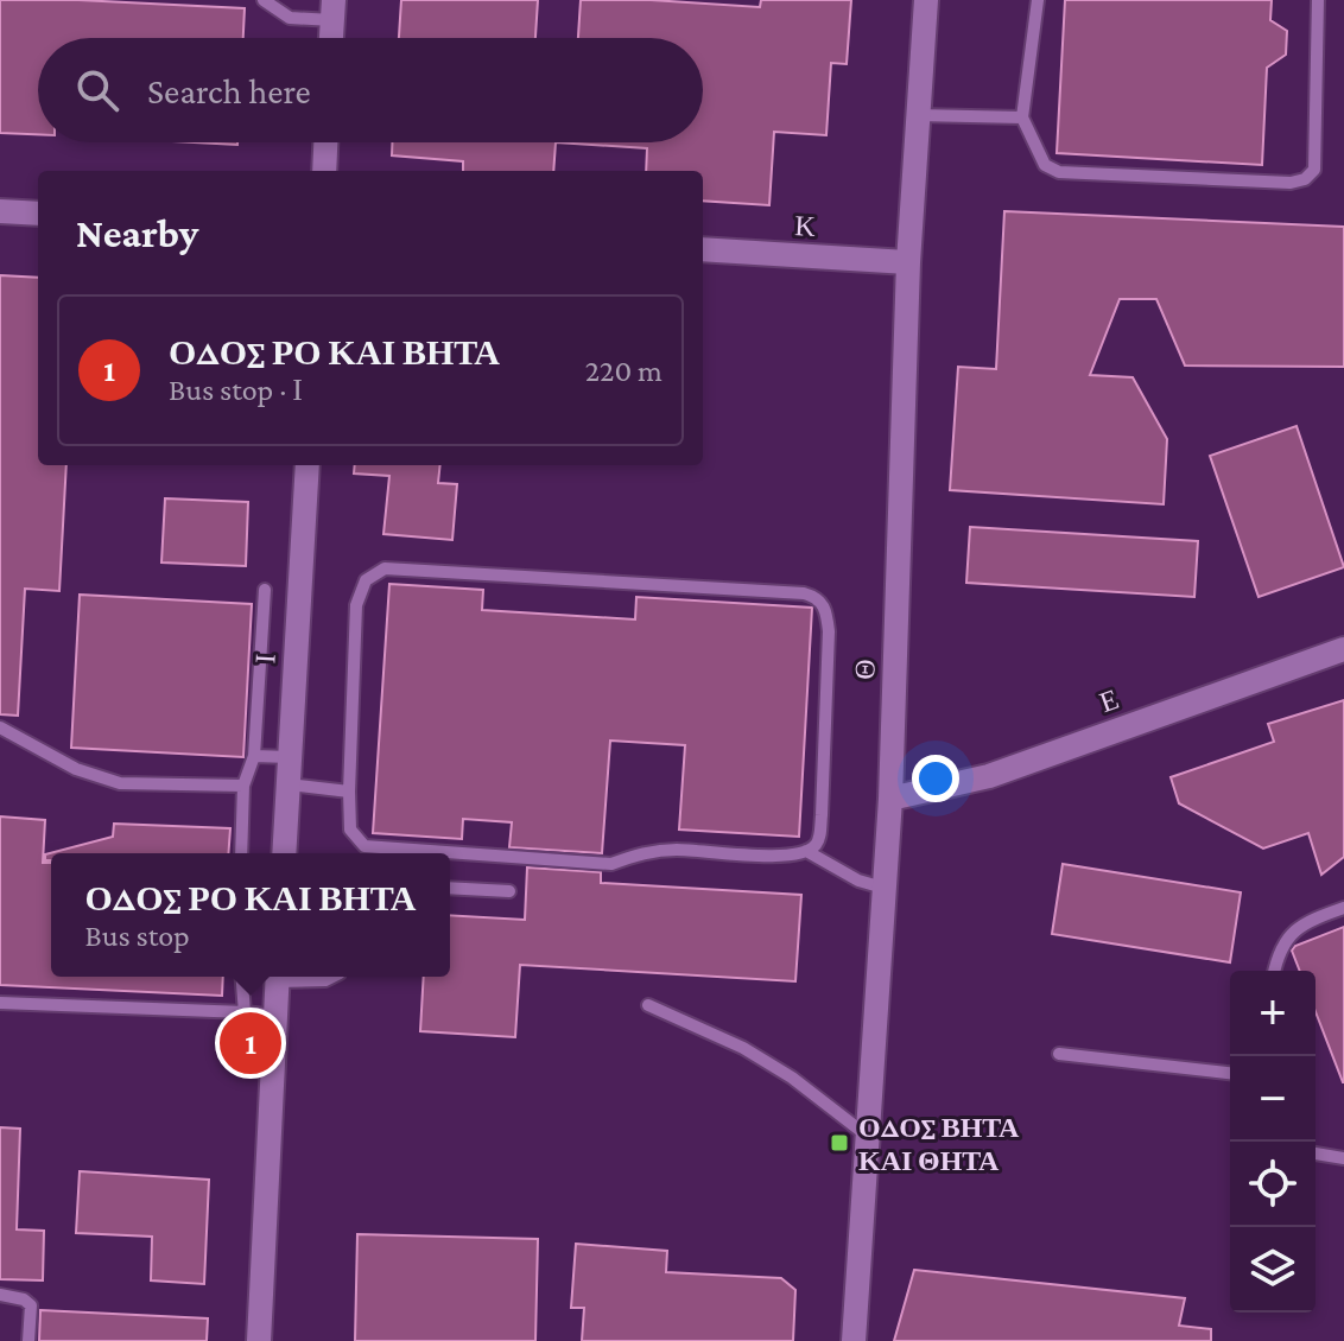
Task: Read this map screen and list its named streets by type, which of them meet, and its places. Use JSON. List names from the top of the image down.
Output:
{
  "streets": {
    "street": [
      "Κ",
      "Ι",
      "Θ",
      "Ε"
    ]
  },
  "crossings": [
    ["Κ", "Θ"],
    ["Θ", "Ε"]
  ],
  "places": {
    "transit": ["ΟΔΟΣ ΒΗΤΑ ΚΑΙ ΘΗΤΑ"]
  },
  "page": {
    "search": "Search here",
    "heading": "Nearby",
    "list": [
      {
        "mark": "1",
        "name": "ΟΔΟΣ ΡΟ ΚΑΙ ΒΗΤΑ",
        "note": "Bus stop · Ι",
        "value": "220 m"
      }
    ],
    "popup": ["ΟΔΟΣ ΡΟ ΚΑΙ ΒΗΤΑ", "Bus stop"],
    "map_buttons": ["+", "−"],
    "pins": "1"
  }
}
